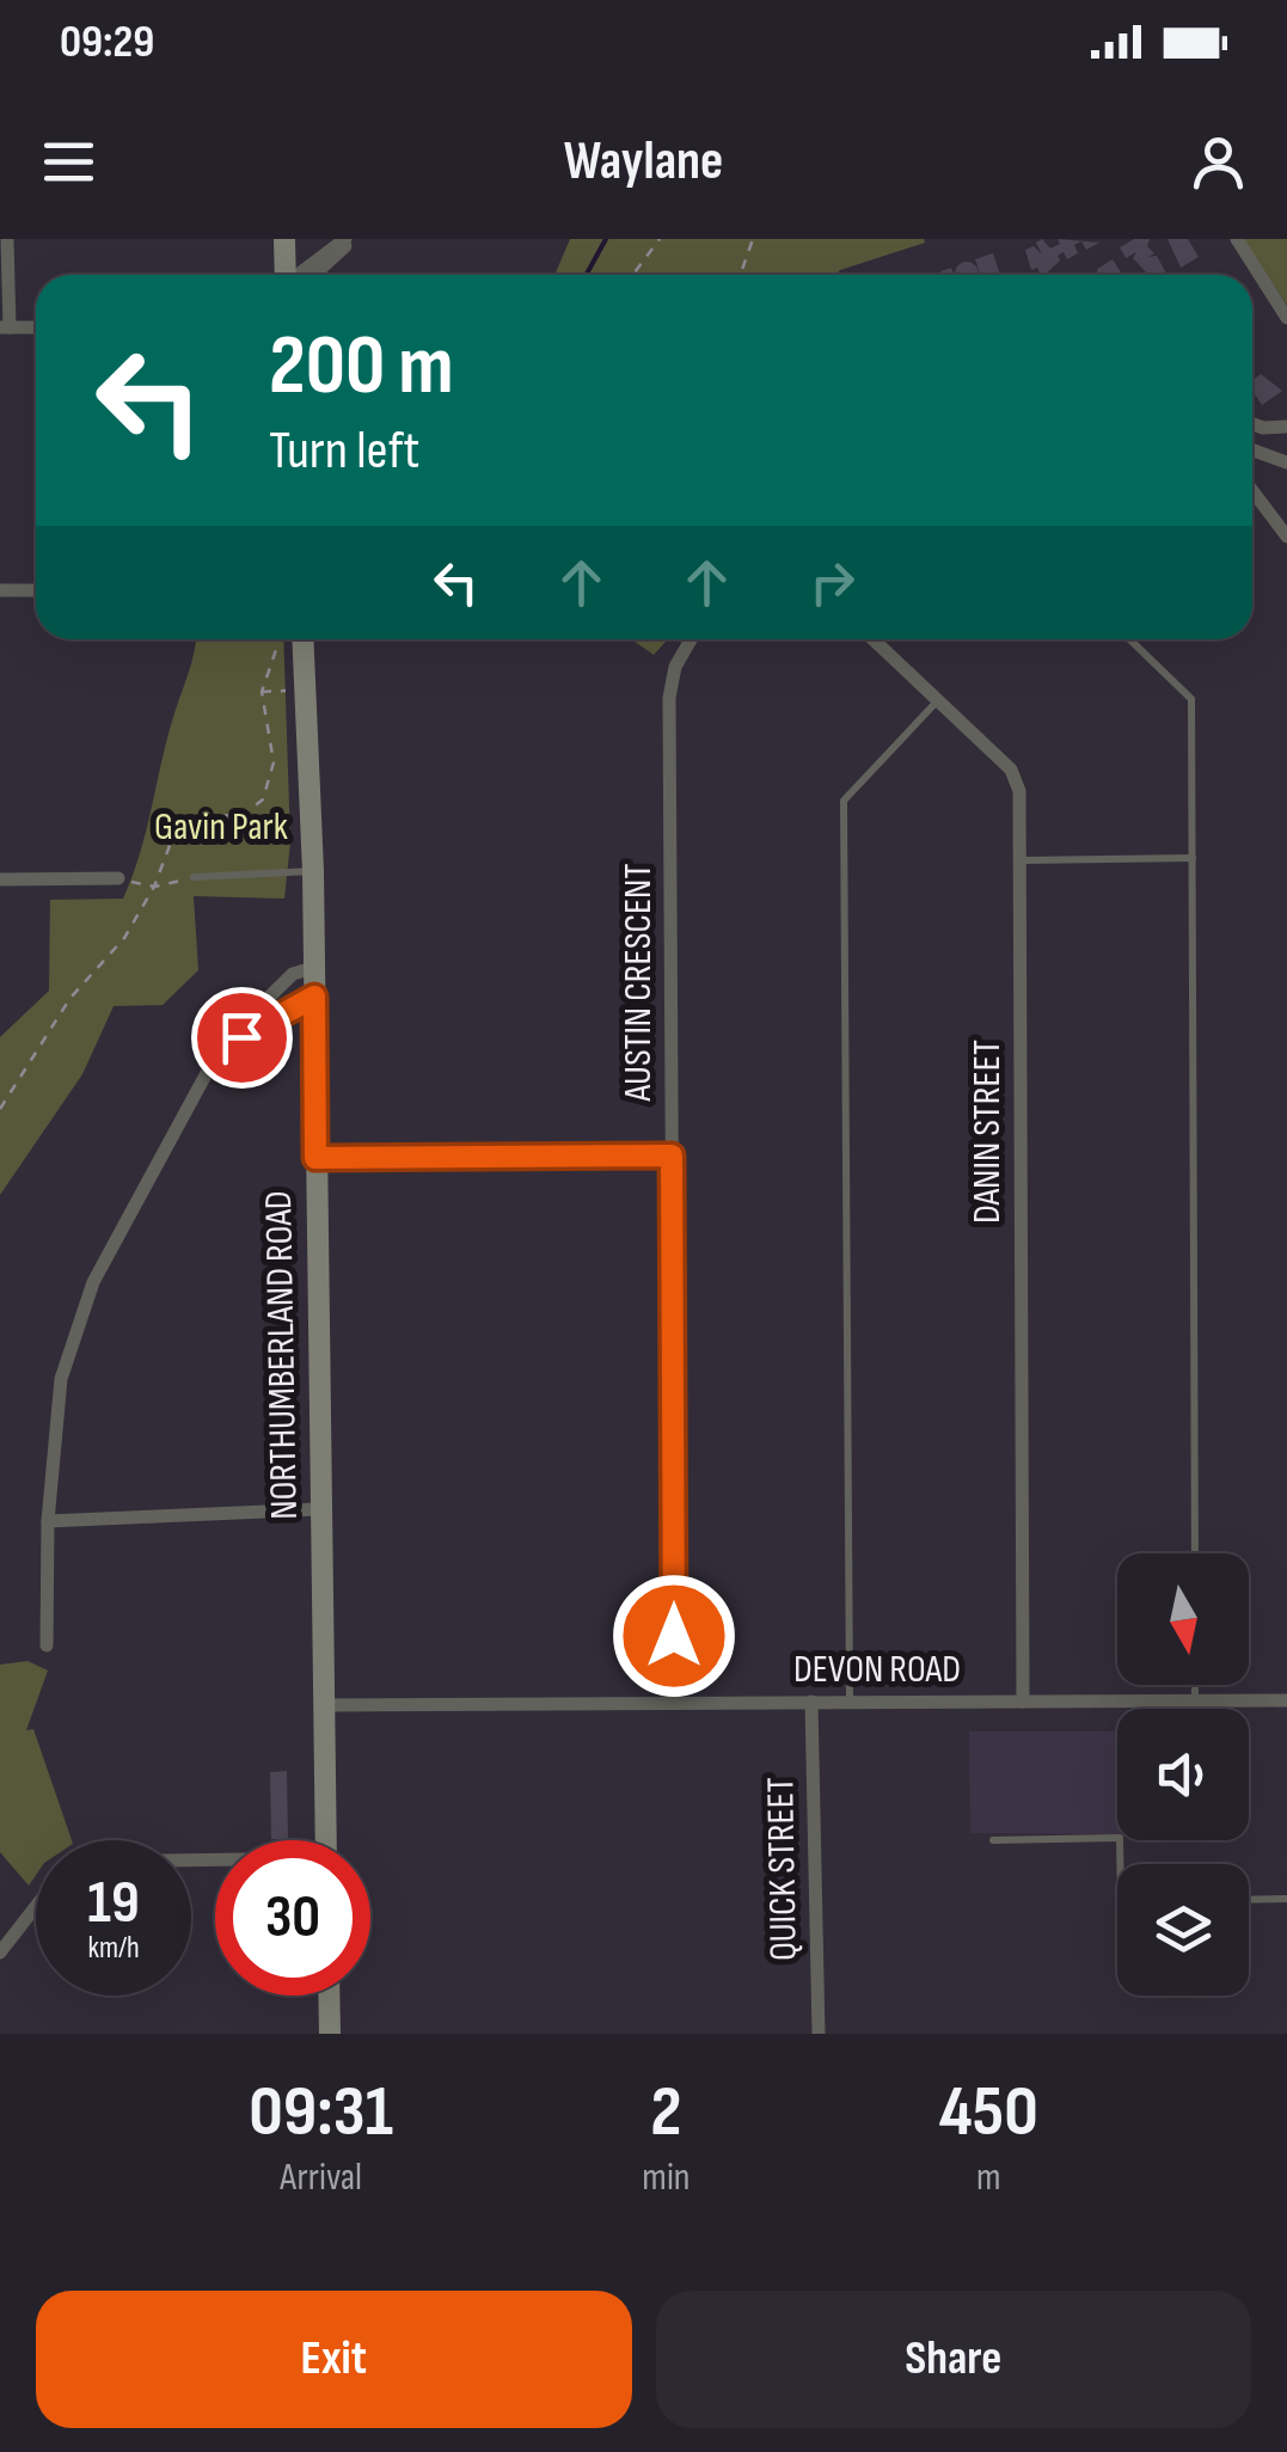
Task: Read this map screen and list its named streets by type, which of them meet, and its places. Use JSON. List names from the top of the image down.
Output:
{
  "streets": {
    "street": [
      "AUSTIN CRESCENT",
      "DANIN STREET",
      "NORTHUMBERLAND ROAD",
      "DEVON ROAD",
      "QUICK STREET"
    ]
  },
  "crossings": [
    ["AUSTIN CRESCENT", "DEVON ROAD"],
    ["DANIN STREET", "DEVON ROAD"],
    ["NORTHUMBERLAND ROAD", "DEVON ROAD"],
    ["DEVON ROAD", "QUICK STREET"]
  ],
  "parks": ["Gavin Park"],
  "north": "bottom",
  "page": {
    "status": "09:29",
    "header": "Waylane",
    "turn": ["200 m", "Turn left"],
    "speed": "19 km/h",
    "limit": "30",
    "eta": [
      "09:31",
      "Arrival",
      "2",
      "min",
      "450",
      "m"
    ],
    "buttons": ["Exit", "Share"]
  }
}
